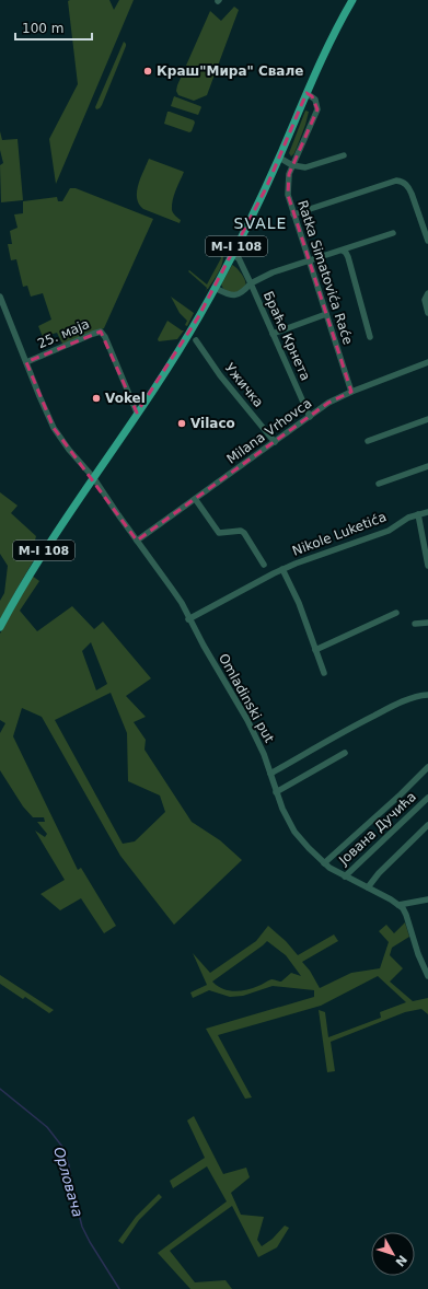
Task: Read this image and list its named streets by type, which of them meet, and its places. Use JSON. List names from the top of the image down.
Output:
{
  "streets": {
    "main road": ["M-I 108"],
    "street": [
      "Ratka Simatovića Raće",
      "25. маја",
      "Браће Крнета",
      "Ужичка",
      "Milana Vrhovca",
      "Nikole Luketića",
      "Omladinski put",
      "Јована Дучића"
    ]
  },
  "crossings": [
    ["M-I 108", "Ratka Simatovića Raće"],
    ["M-I 108", "25. маја"],
    ["M-I 108", "Omladinski put"],
    ["Ratka Simatovića Raće", "Браће Крнета"],
    ["Ratka Simatovića Raće", "Milana Vrhovca"],
    ["25. маја", "Omladinski put"],
    ["Браће Крнета", "Milana Vrhovca"],
    ["Ужичка", "Milana Vrhovca"],
    ["Milana Vrhovca", "Omladinski put"],
    ["Nikole Luketića", "Omladinski put"],
    ["Omladinski put", "Јована Дучића"]
  ],
  "districts": ["SVALE"],
  "water": ["Орловача"],
  "places": ["Краш\"Мира\" Свале", "Vokel", "Vilaco"],
  "scale_bar": "100 m",
  "north": "bottom right"
}
